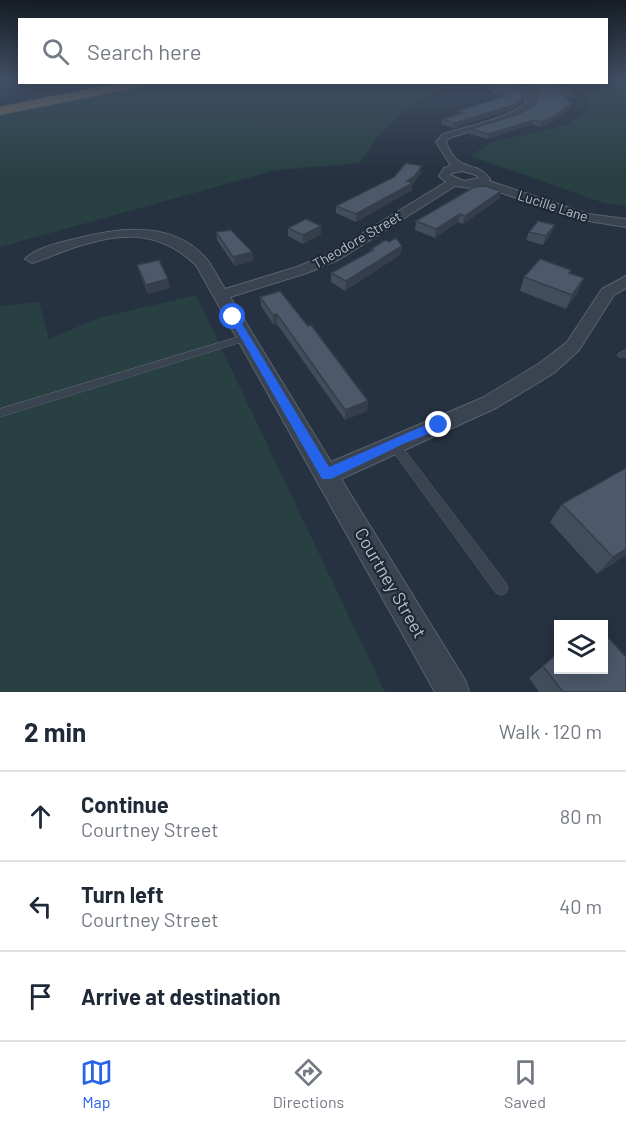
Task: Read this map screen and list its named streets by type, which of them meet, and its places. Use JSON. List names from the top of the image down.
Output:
{
  "streets": {
    "street": ["Lucille Lane", "Theodore Street", "Courtney Street"]
  },
  "crossings": [
    ["Lucille Lane", "Theodore Street"],
    ["Theodore Street", "Courtney Street"]
  ],
  "page": {
    "search": "Search here",
    "heading": ["2 min", "Walk · 120 m"],
    "list": [
      ["Continue", "Courtney Street", "80 m"],
      ["Turn left", "Courtney Street", "40 m"],
      "Arrive at destination"
    ],
    "nav": ["Map", "Directions", "Saved"]
  }
}
